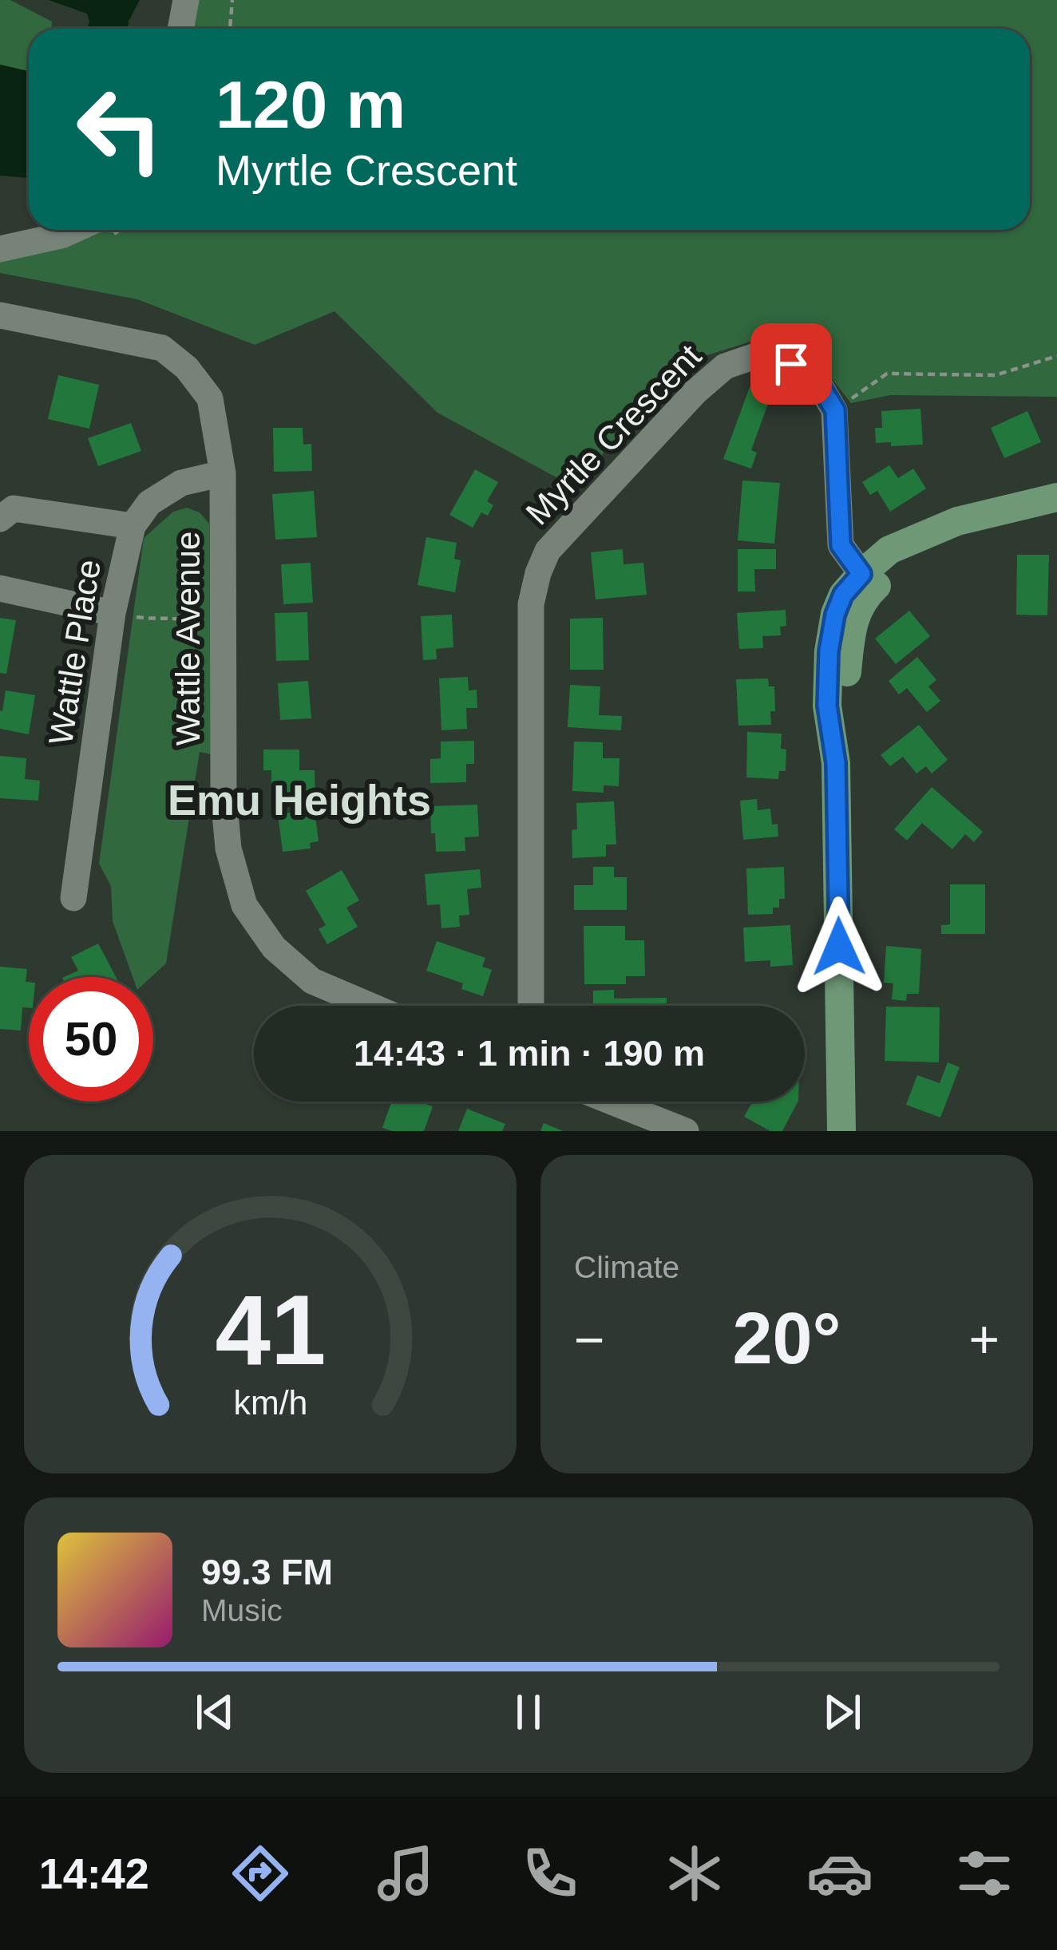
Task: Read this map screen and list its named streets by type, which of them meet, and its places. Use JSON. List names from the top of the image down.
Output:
{
  "streets": {
    "street": ["Myrtle Crescent", "Wattle Avenue", "Wattle Place"]
  },
  "crossings": [
    ["Wattle Avenue", "Wattle Place"]
  ],
  "districts": ["Emu Heights"],
  "page": {
    "turn": ["120 m", "Myrtle Crescent"],
    "limit": "50",
    "trip": "14:43 · 1 min · 190 m",
    "tile": "Climate",
    "heat": ["−", "20°", "+"],
    "song": ["99.3 FM", "Music"],
    "tabs": "14:42",
    "gauge": ["41", "km/h"]
  }
}
